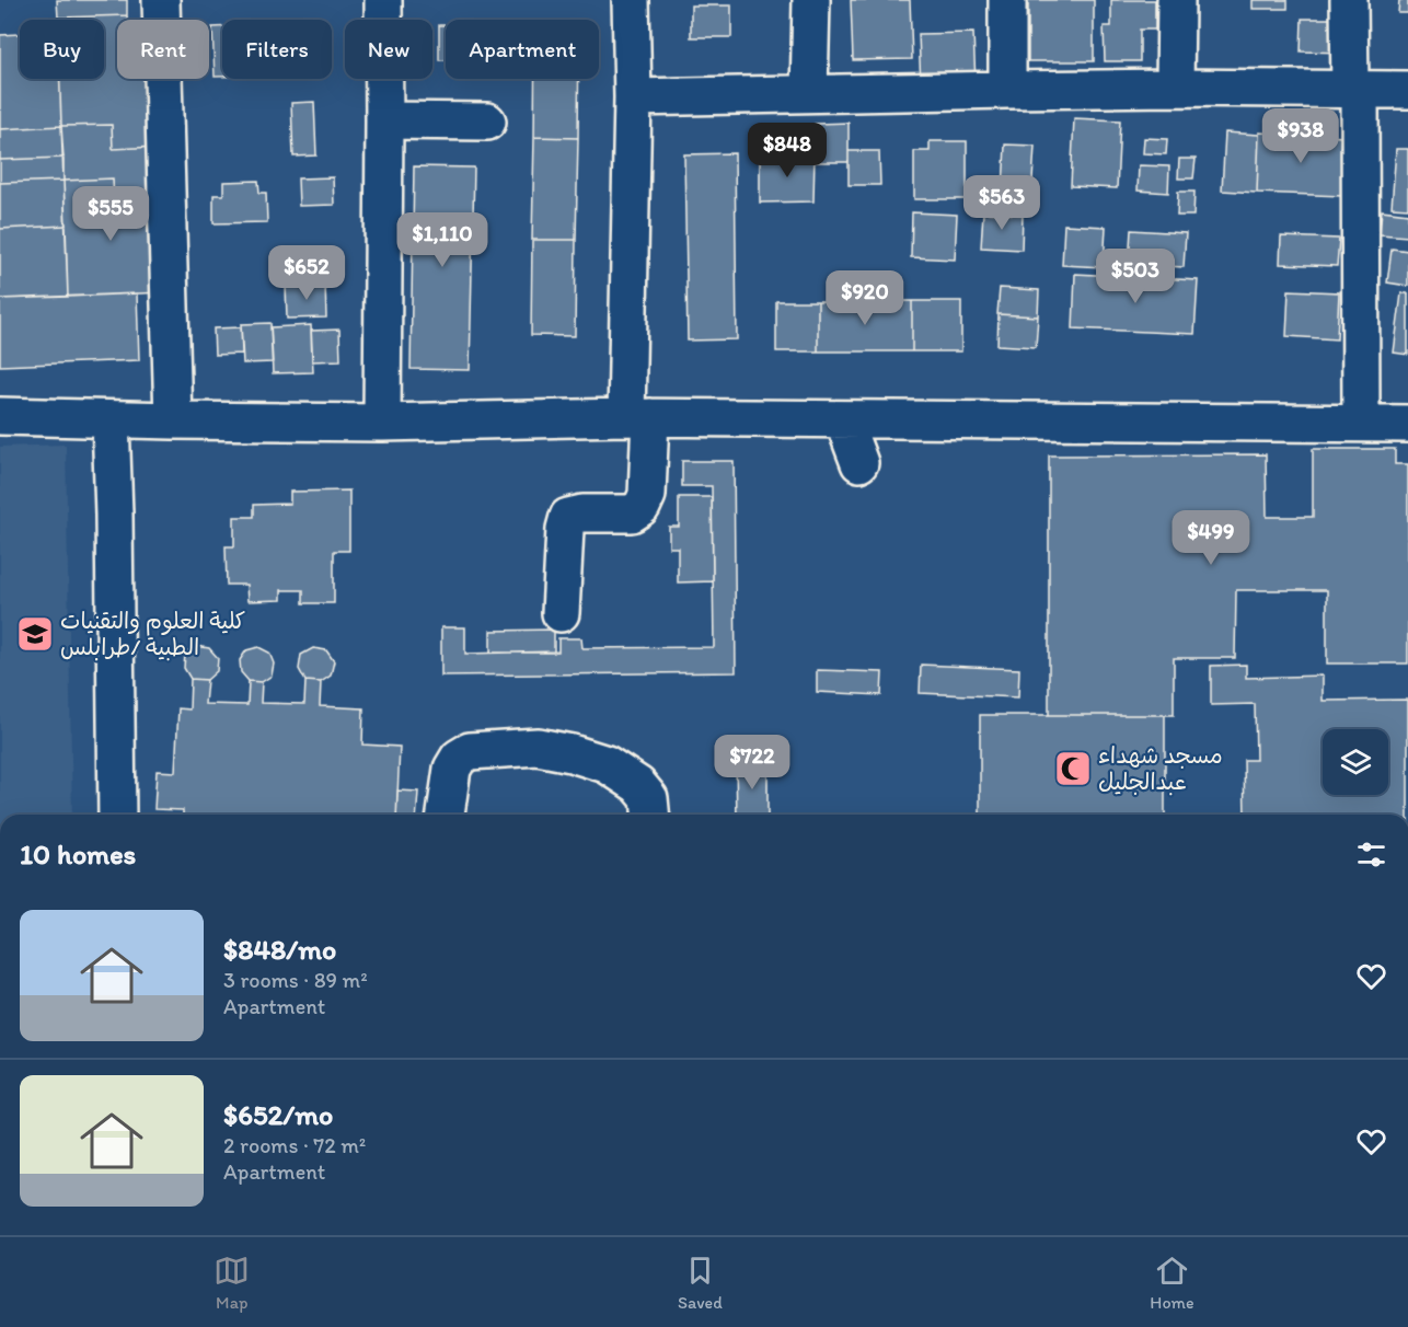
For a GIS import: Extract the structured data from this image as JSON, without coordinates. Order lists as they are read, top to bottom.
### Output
{
  "places": {
    "school or university": ["كلية العلوم والتقنيات الطبية /طرابلس"],
    "mosque": ["مسجد شهداء عبدالجليل"]
  },
  "page": {
    "chip": [
      "Buy",
      "Rent",
      "Filters",
      "New",
      "Apartment"
    ],
    "price": [
      "$938",
      "$848",
      "$563",
      "$555",
      "$1,110",
      "$652",
      "$503",
      "$920",
      "$499",
      "$722"
    ],
    "heading": "10 homes",
    "list": [
      {
        "name": "$848/mo",
        "note": "3 rooms · 89 m² · Apartment"
      },
      {
        "name": "$652/mo",
        "note": "2 rooms · 72 m² · Apartment"
      }
    ],
    "tabs": ["Map", "Saved", "Home"]
  }
}
